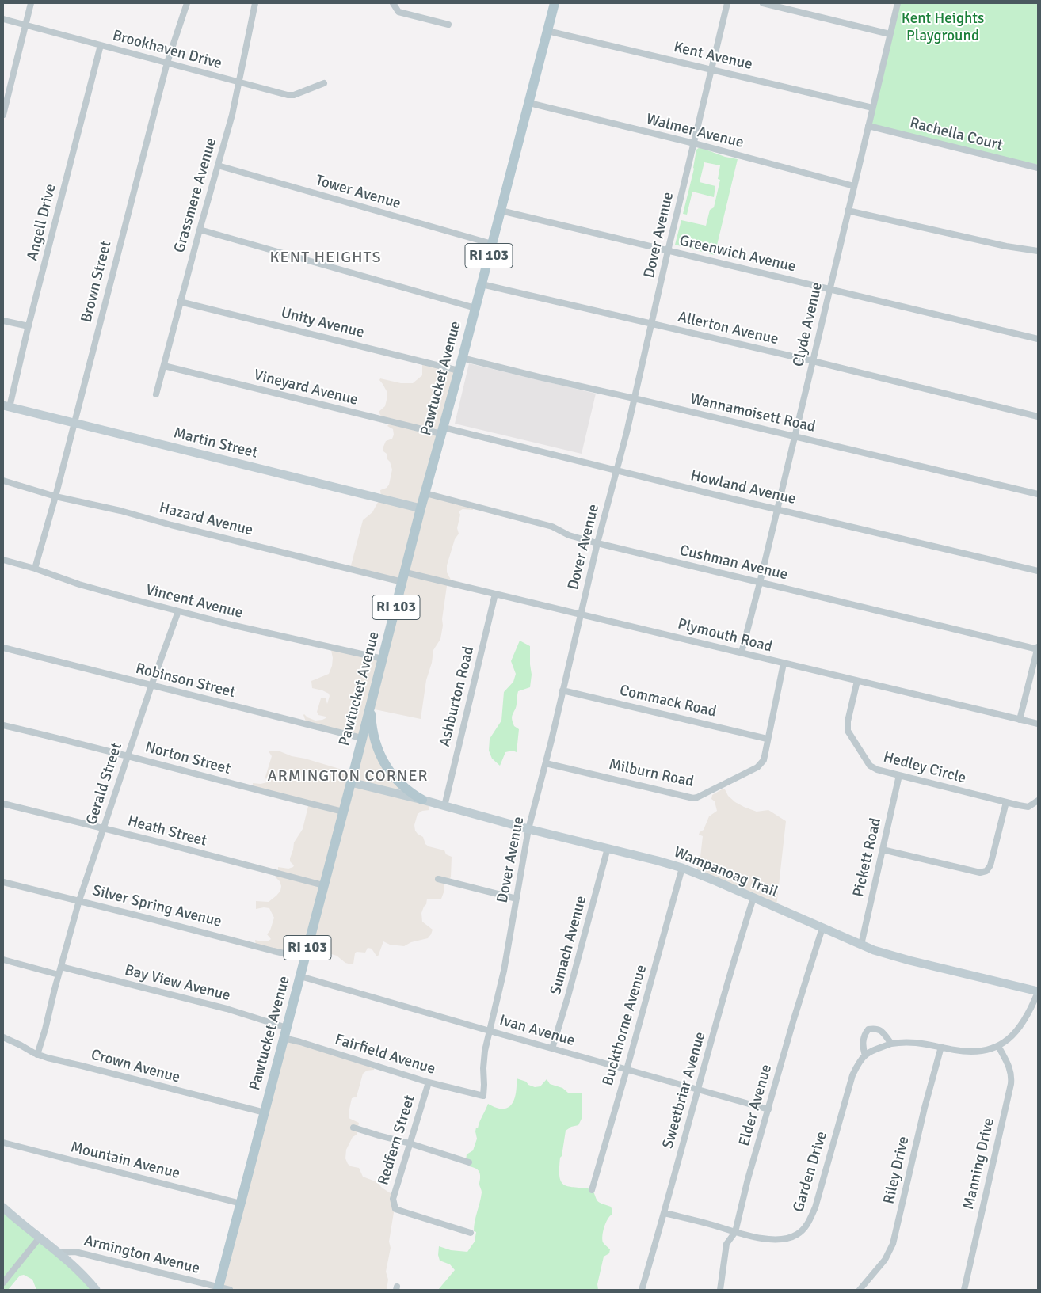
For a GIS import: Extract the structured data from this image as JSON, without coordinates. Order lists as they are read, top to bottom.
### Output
{
  "streets": {
    "main road": [
      "RI 103",
      "Pawtucket Avenue",
      "Martin Street",
      "Wampanoag Trail"
    ],
    "street": [
      "Brookhaven Drive",
      "Kent Avenue",
      "Walmer Avenue",
      "Rachella Court",
      "Tower Avenue",
      "Grassmere Avenue",
      "Angell Drive",
      "Dover Avenue",
      "Greenwich Avenue",
      "Brown Street",
      "Unity Avenue",
      "Clyde Avenue",
      "Allerton Avenue",
      "Vineyard Avenue",
      "Wannamoisett Road",
      "Howland Avenue",
      "Hazard Avenue",
      "Cushman Avenue",
      "Vincent Avenue",
      "Plymouth Road",
      "Robinson Street",
      "Ashburton Road",
      "Commack Road",
      "Norton Street",
      "Hedley Circle",
      "Milburn Road",
      "Gerald Street",
      "Heath Street",
      "Pickett Road",
      "Silver Spring Avenue",
      "Sumach Avenue",
      "Bay View Avenue",
      "Buckthorne Avenue",
      "Ivan Avenue",
      "Fairfield Avenue",
      "Crown Avenue",
      "Sweetbriar Avenue",
      "Elder Avenue",
      "Redfern Street",
      "Mountain Avenue",
      "Manning Drive",
      "Riley Drive",
      "Garden Drive",
      "Armington Avenue"
    ]
  },
  "crossings": [
    ["Brookhaven Drive", "Grassmere Avenue"],
    ["Brookhaven Drive", "Angell Drive"],
    ["Brookhaven Drive", "Brown Street"],
    ["Kent Avenue", "Dover Avenue"],
    ["Kent Avenue", "Clyde Avenue"],
    ["Kent Avenue", "Pawtucket Avenue"],
    ["Walmer Avenue", "Dover Avenue"],
    ["Walmer Avenue", "Clyde Avenue"],
    ["Walmer Avenue", "Pawtucket Avenue"],
    ["Rachella Court", "Clyde Avenue"],
    ["Tower Avenue", "Grassmere Avenue"],
    ["Tower Avenue", "Pawtucket Avenue"],
    ["Grassmere Avenue", "Unity Avenue"],
    ["Grassmere Avenue", "Vineyard Avenue"],
    ["Angell Drive", "Martin Street"],
    ["Dover Avenue", "Greenwich Avenue"],
    ["Dover Avenue", "Allerton Avenue"],
    ["Dover Avenue", "Wannamoisett Road"],
    ["Dover Avenue", "Howland Avenue"],
    ["Dover Avenue", "Cushman Avenue"],
    ["Dover Avenue", "Plymouth Road"],
    ["Dover Avenue", "Commack Road"],
    ["Dover Avenue", "Milburn Road"],
    ["Dover Avenue", "Wampanoag Trail"],
    ["Dover Avenue", "Ivan Avenue"],
    ["Dover Avenue", "Fairfield Avenue"],
    ["Greenwich Avenue", "Clyde Avenue"],
    ["Greenwich Avenue", "Pawtucket Avenue"],
    ["Brown Street", "Martin Street"],
    ["Brown Street", "Hazard Avenue"],
    ["Brown Street", "Vincent Avenue"],
    ["Unity Avenue", "Pawtucket Avenue"],
    ["Clyde Avenue", "Allerton Avenue"],
    ["Clyde Avenue", "Wannamoisett Road"],
    ["Clyde Avenue", "Howland Avenue"],
    ["Clyde Avenue", "Cushman Avenue"],
    ["Clyde Avenue", "Plymouth Road"],
    ["Allerton Avenue", "Pawtucket Avenue"],
    ["Pawtucket Avenue", "Vineyard Avenue"],
    ["Pawtucket Avenue", "Wannamoisett Road"],
    ["Pawtucket Avenue", "Martin Street"],
    ["Pawtucket Avenue", "Howland Avenue"],
    ["Pawtucket Avenue", "Hazard Avenue"],
    ["Pawtucket Avenue", "Cushman Avenue"],
    ["Pawtucket Avenue", "Vincent Avenue"],
    ["Pawtucket Avenue", "Plymouth Road"],
    ["Pawtucket Avenue", "Robinson Street"],
    ["Pawtucket Avenue", "Norton Street"],
    ["Pawtucket Avenue", "Heath Street"],
    ["Pawtucket Avenue", "Wampanoag Trail"],
    ["Pawtucket Avenue", "Silver Spring Avenue"],
    ["Pawtucket Avenue", "Bay View Avenue"],
    ["Pawtucket Avenue", "Ivan Avenue"],
    ["Pawtucket Avenue", "Fairfield Avenue"],
    ["Pawtucket Avenue", "Crown Avenue"],
    ["Pawtucket Avenue", "Mountain Avenue"],
    ["Pawtucket Avenue", "Armington Avenue"],
    ["Vineyard Avenue", "Howland Avenue"],
    ["Hazard Avenue", "Plymouth Road"],
    ["Vincent Avenue", "Gerald Street"],
    ["Plymouth Road", "Ashburton Road"],
    ["Plymouth Road", "Hedley Circle"],
    ["Plymouth Road", "Milburn Road"],
    ["Robinson Street", "Gerald Street"],
    ["Ashburton Road", "Wampanoag Trail"],
    ["Commack Road", "Milburn Road"],
    ["Norton Street", "Gerald Street"],
    ["Hedley Circle", "Pickett Road"],
    ["Gerald Street", "Heath Street"],
    ["Gerald Street", "Silver Spring Avenue"],
    ["Gerald Street", "Bay View Avenue"],
    ["Pickett Road", "Wampanoag Trail"],
    ["Wampanoag Trail", "Sumach Avenue"],
    ["Wampanoag Trail", "Buckthorne Avenue"],
    ["Wampanoag Trail", "Sweetbriar Avenue"],
    ["Wampanoag Trail", "Elder Avenue"],
    ["Sumach Avenue", "Ivan Avenue"],
    ["Buckthorne Avenue", "Ivan Avenue"],
    ["Ivan Avenue", "Sweetbriar Avenue"],
    ["Ivan Avenue", "Elder Avenue"],
    ["Fairfield Avenue", "Redfern Street"],
    ["Sweetbriar Avenue", "Garden Drive"],
    ["Elder Avenue", "Garden Drive"]
  ],
  "districts": ["KENT HEIGHTS", "ARMINGTON CORNER"],
  "parks": ["Kent Heights Playground"]
}
